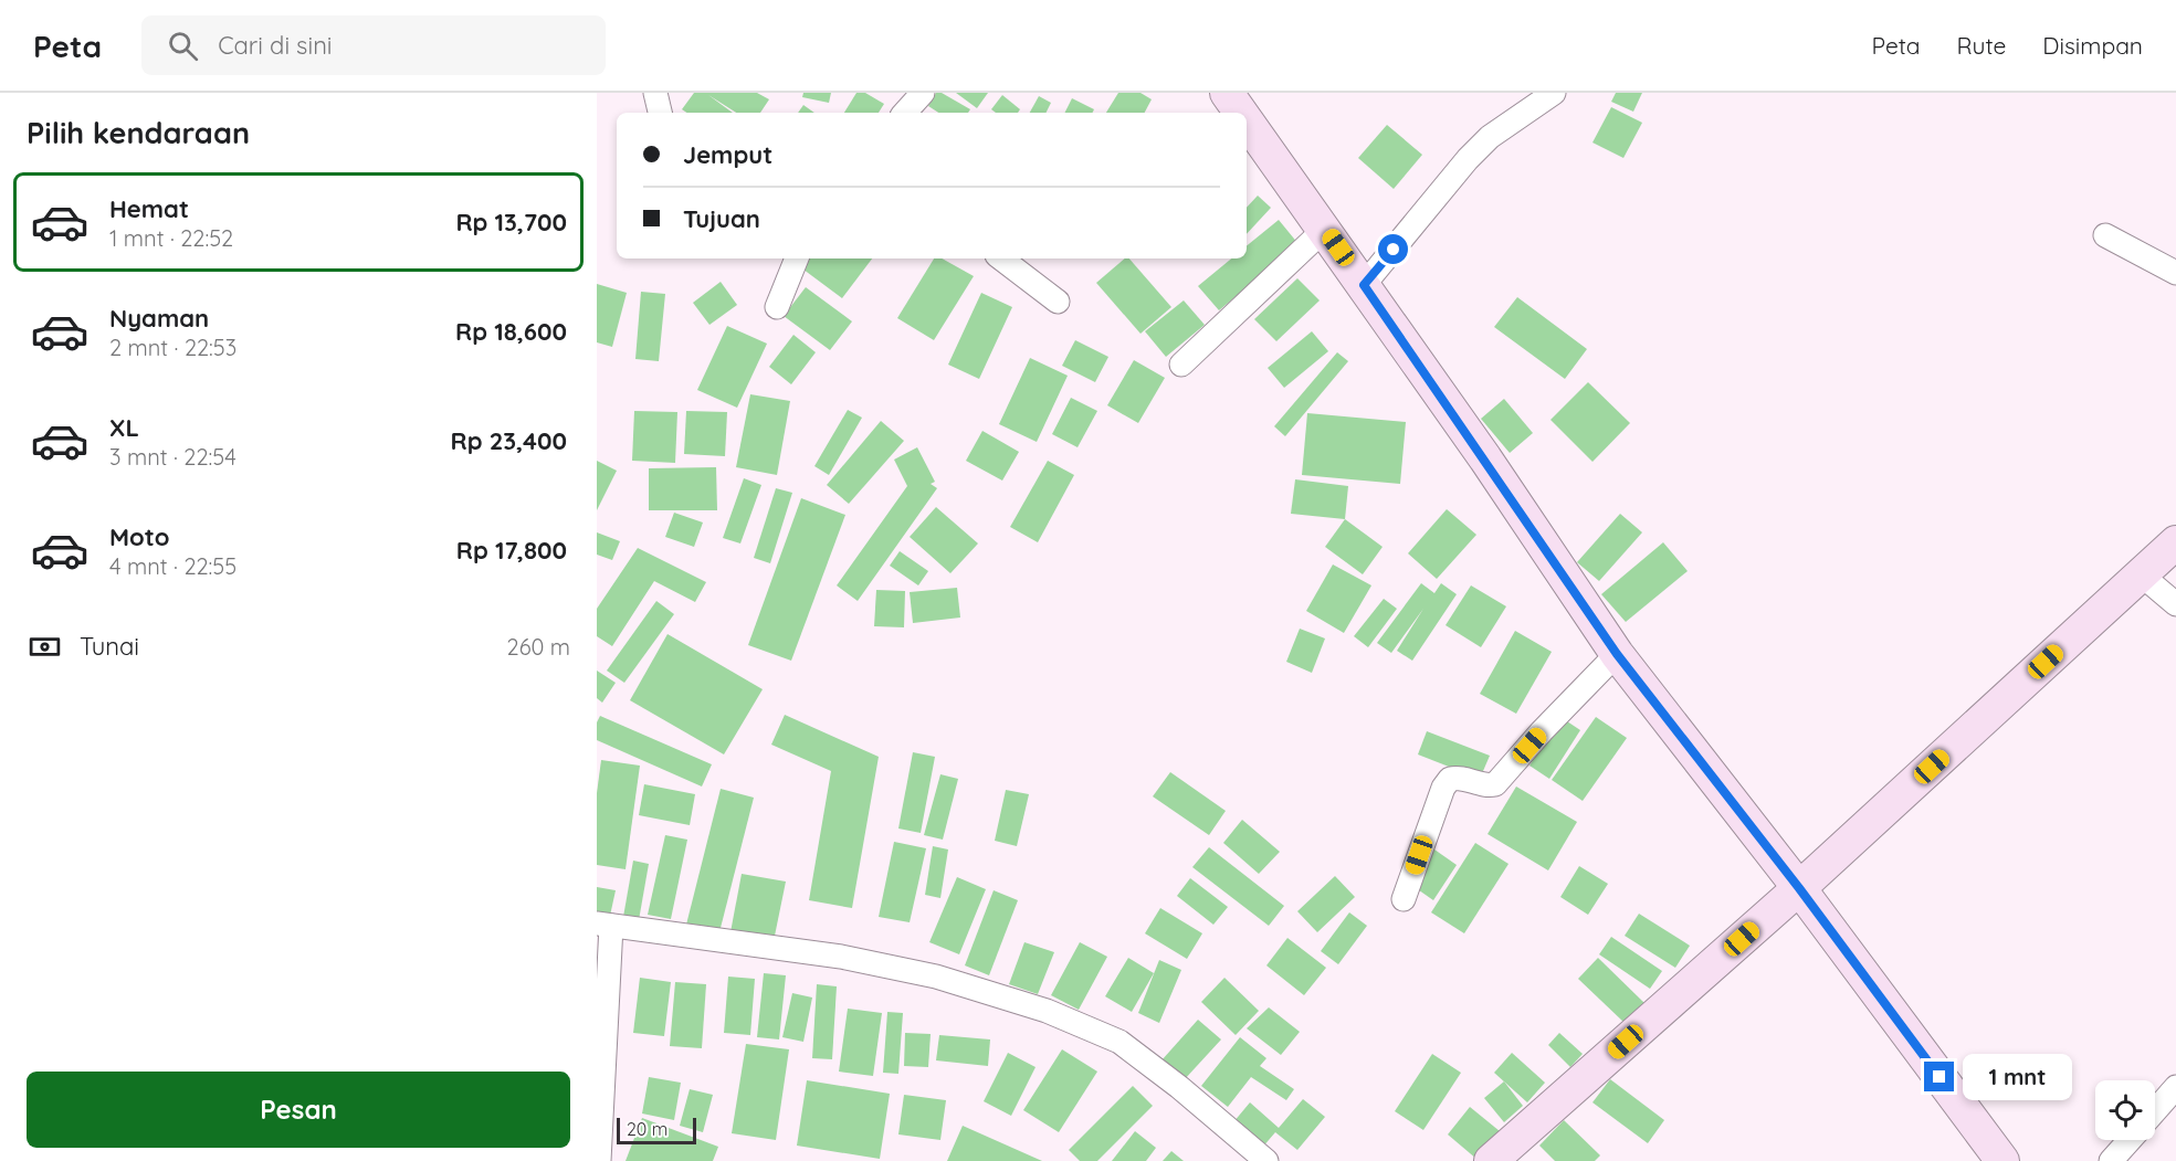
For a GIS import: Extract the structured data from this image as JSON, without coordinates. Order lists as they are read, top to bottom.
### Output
{
  "scale_bar": "20 m",
  "page": {
    "header": "Peta",
    "search": "Cari di sini",
    "nav": ["Peta", "Rute", "Disimpan"],
    "heading": "Pilih kendaraan",
    "banner": ["Jemput", "Tujuan"],
    "list": [
      {
        "name": "Hemat",
        "note": "1 mnt · 22:52",
        "value": "Rp 13,700"
      },
      {
        "name": "Nyaman",
        "note": "2 mnt · 22:53",
        "value": "Rp 18,600"
      },
      {
        "name": "XL",
        "note": "3 mnt · 22:54",
        "value": "Rp 23,400"
      },
      {
        "name": "Moto",
        "note": "4 mnt · 22:55",
        "value": "Rp 17,800"
      }
    ],
    "pay": ["Tunai", "260 m"],
    "bubble": "1 mnt",
    "buttons": "Pesan",
    "scale": "20 m"
  }
}
